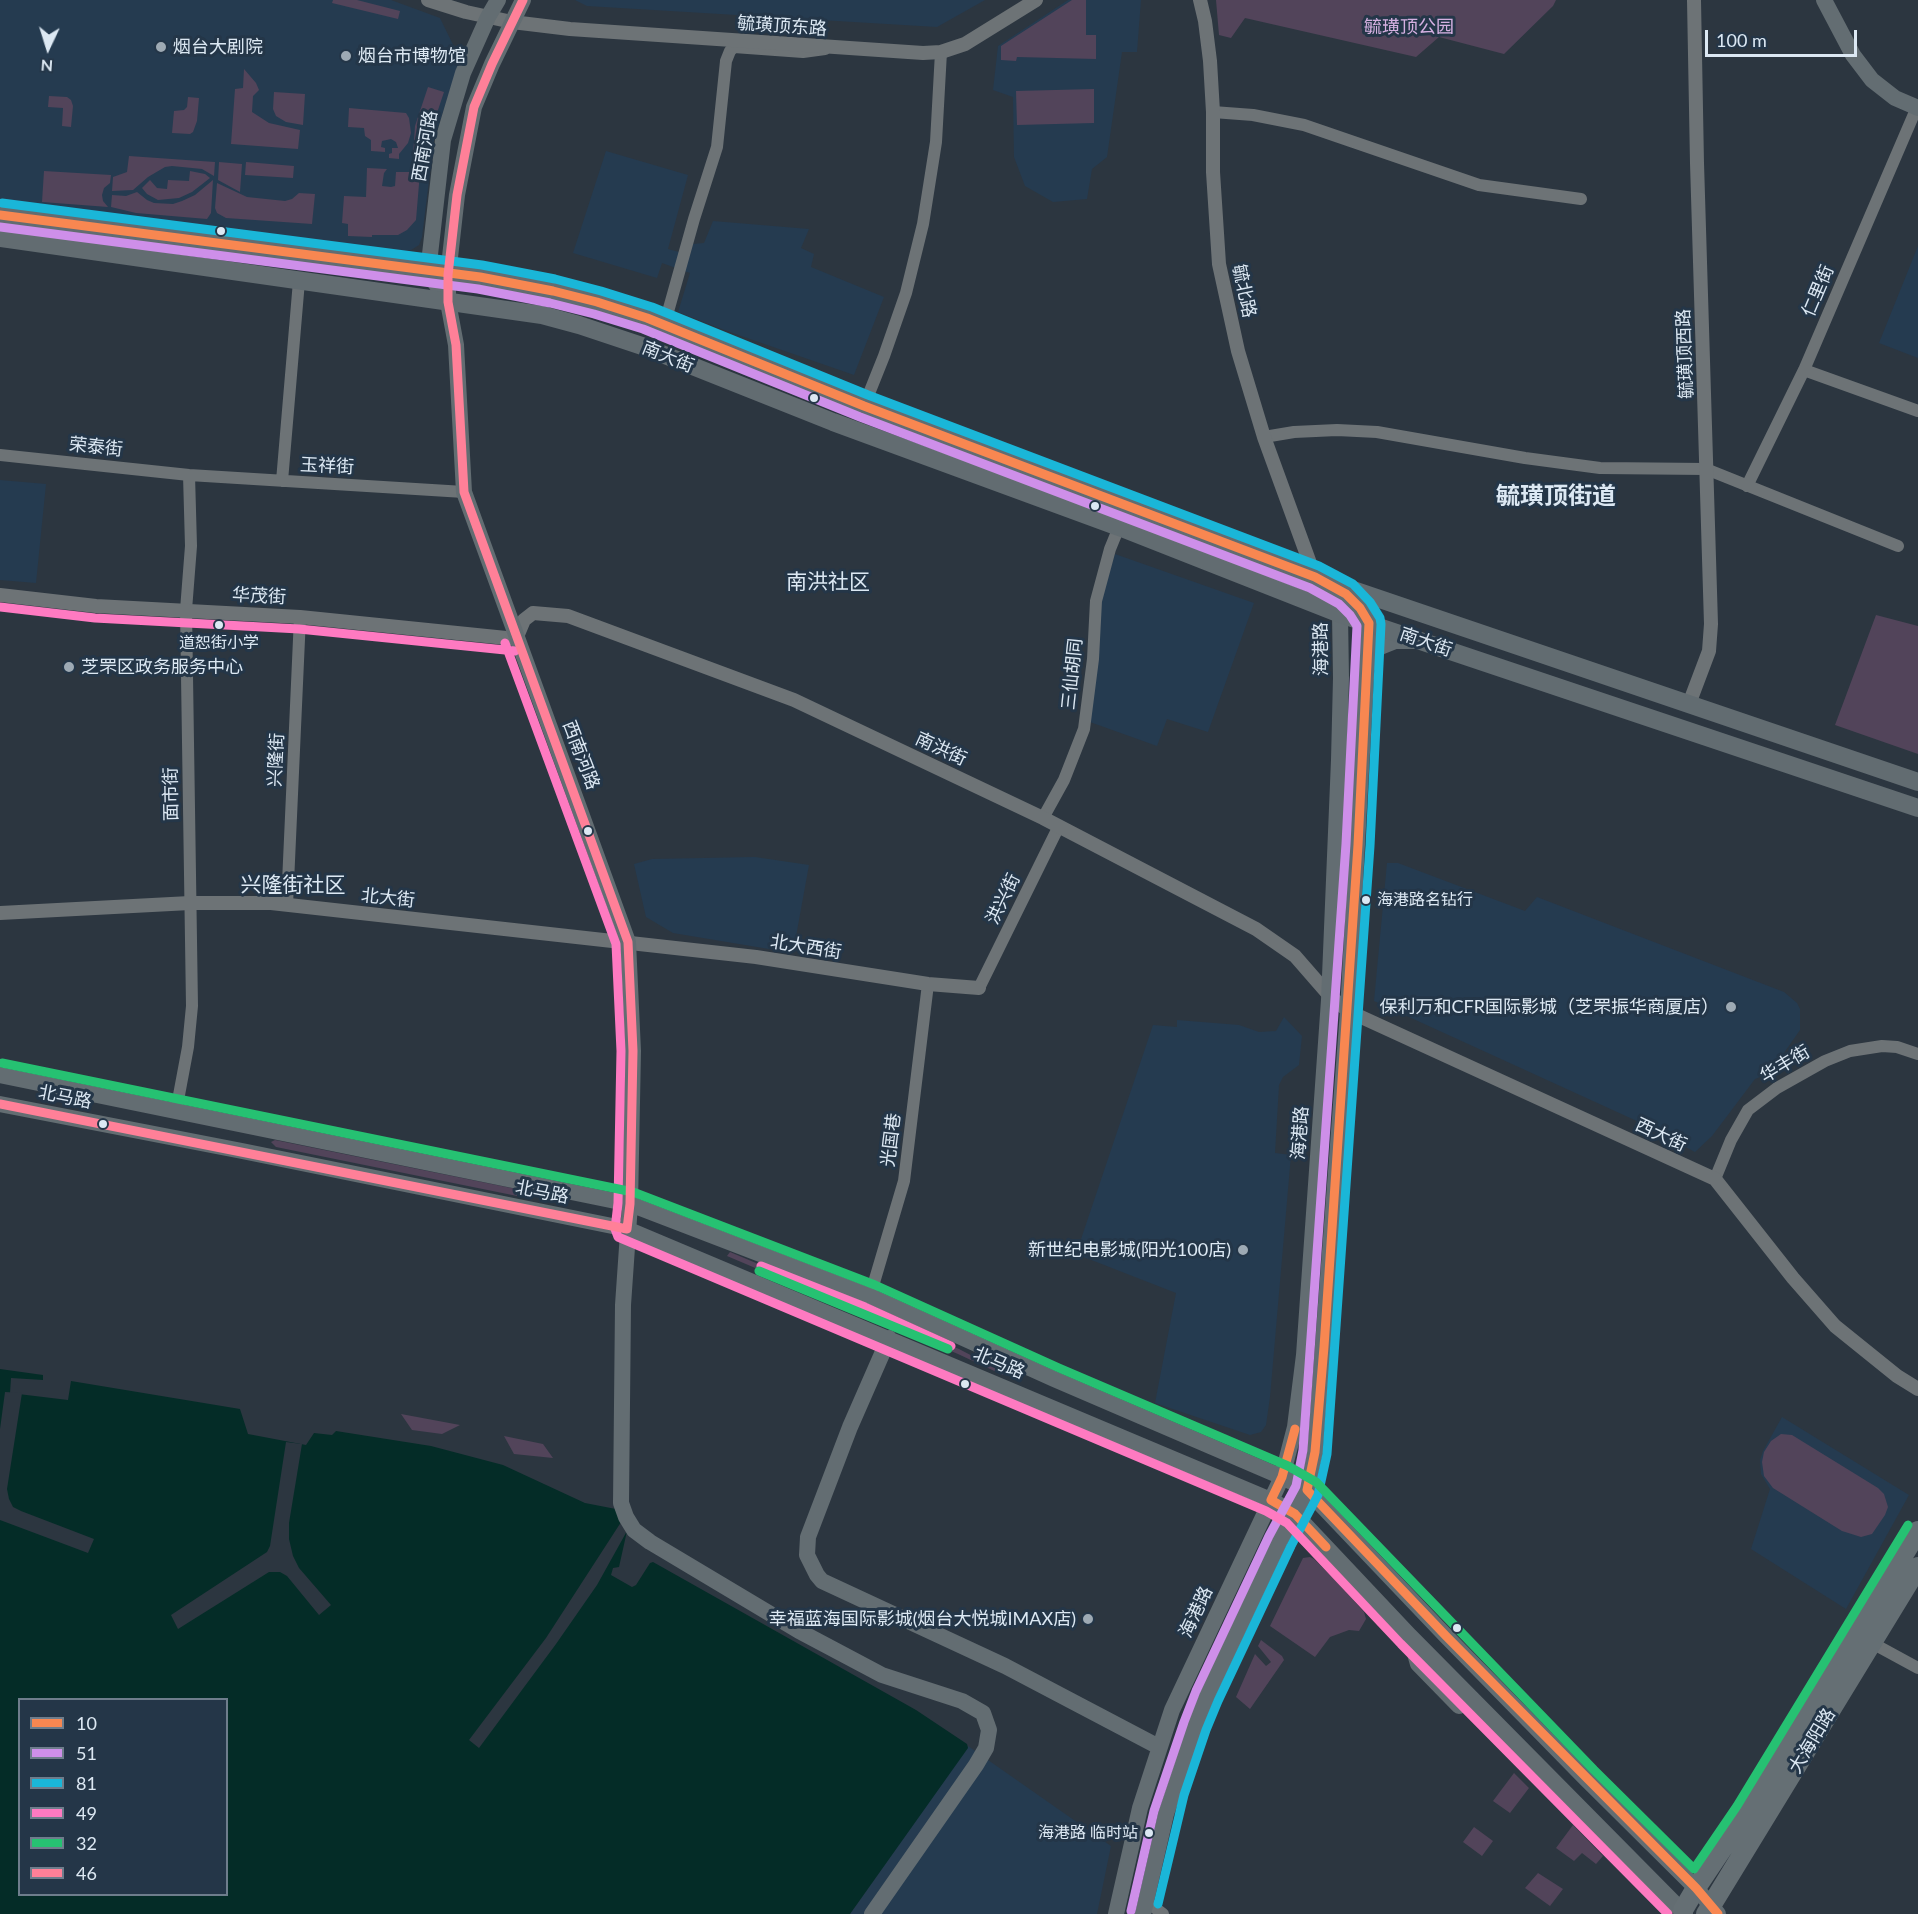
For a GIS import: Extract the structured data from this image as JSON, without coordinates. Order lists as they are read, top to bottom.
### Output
{
  "streets": {
    "highway": ["大海阳路"],
    "main road": [
      "西南河路",
      "南大街",
      "海港路",
      "北马路"
    ],
    "street": [
      "毓璜顶东路",
      "毓北路",
      "仁里街",
      "毓璜顶西路",
      "荣泰街",
      "玉祥街",
      "华茂街",
      "三仙胡同",
      "南洪街",
      "兴隆街",
      "面市街",
      "北大街",
      "洪兴街",
      "北大西街",
      "华丰街",
      "西大街",
      "光国巷"
    ]
  },
  "crossings": [
    ["毓璜顶东路", "西南河路"],
    ["西南河路", "南大街"],
    ["西南河路", "玉祥街"],
    ["西南河路", "华茂街"],
    ["西南河路", "南洪街"],
    ["西南河路", "北大街"],
    ["西南河路", "北大西街"],
    ["西南河路", "北马路"],
    ["毓北路", "南大街"],
    ["毓北路", "海港路"],
    ["毓璜顶西路", "南大街"],
    ["南大街", "海港路"],
    ["南大街", "三仙胡同"],
    ["荣泰街", "玉祥街"],
    ["荣泰街", "面市街"],
    ["玉祥街", "面市街"],
    ["华茂街", "南洪街"],
    ["华茂街", "兴隆街"],
    ["华茂街", "面市街"],
    ["海港路", "南洪街"],
    ["海港路", "北马路"],
    ["海港路", "西大街"],
    ["三仙胡同", "南洪街"],
    ["南洪街", "洪兴街"],
    ["南洪街", "西大街"],
    ["兴隆街", "北大街"],
    ["面市街", "北大街"],
    ["面市街", "北马路"],
    ["北大街", "北大西街"],
    ["洪兴街", "北大西街"],
    ["北大西街", "光国巷"],
    ["华丰街", "西大街"],
    ["北马路", "光国巷"],
    ["北马路", "大海阳路"]
  ],
  "districts": ["毓璜顶街道", "南洪社区", "兴隆街社区"],
  "parks": ["毓璜顶公园"],
  "places": [
    "烟台大剧院",
    "烟台市博物馆",
    "道恕街小学",
    "芝罘区政务服务中心",
    "海港路名钻行",
    "保利万和CFR国际影城（芝罘振华商厦店）",
    "新世纪电影城(阳光100店)",
    "幸福蓝海国际影城(烟台大悦城IMAX店)",
    "海港路 临时站"
  ],
  "lines": [
    "transit line 46",
    "transit line 81",
    "transit line 10",
    "transit line 51",
    "transit line 49",
    "transit line 32"
  ],
  "legend": [
    "10",
    "51",
    "81",
    "49",
    "32",
    "46"
  ],
  "scale_bar": "100 m",
  "north": "bottom"
}
